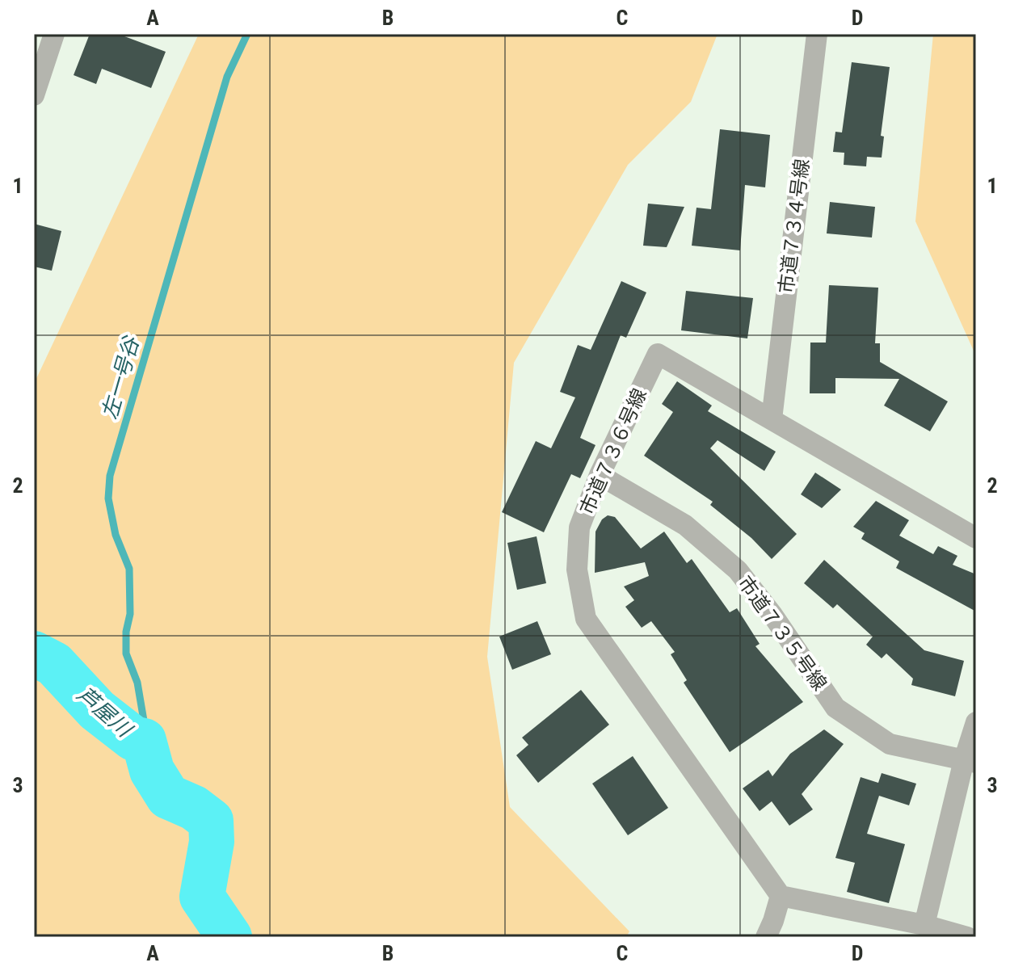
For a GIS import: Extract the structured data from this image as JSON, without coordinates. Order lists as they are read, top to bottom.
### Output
{
  "streets": {
    "street": ["市道７３４号線", "市道７３６号線", "市道７３５号線"]
  },
  "crossings": [
    ["市道７３４号線", "市道７３６号線"],
    ["市道７３６号線", "市道７３５号線"]
  ],
  "water": ["左一号谷", "芦屋川"],
  "grid": {
    "columns": [
      "A",
      "B",
      "C",
      "D"
    ],
    "rows": ["1", "2", "3"]
  }
}
